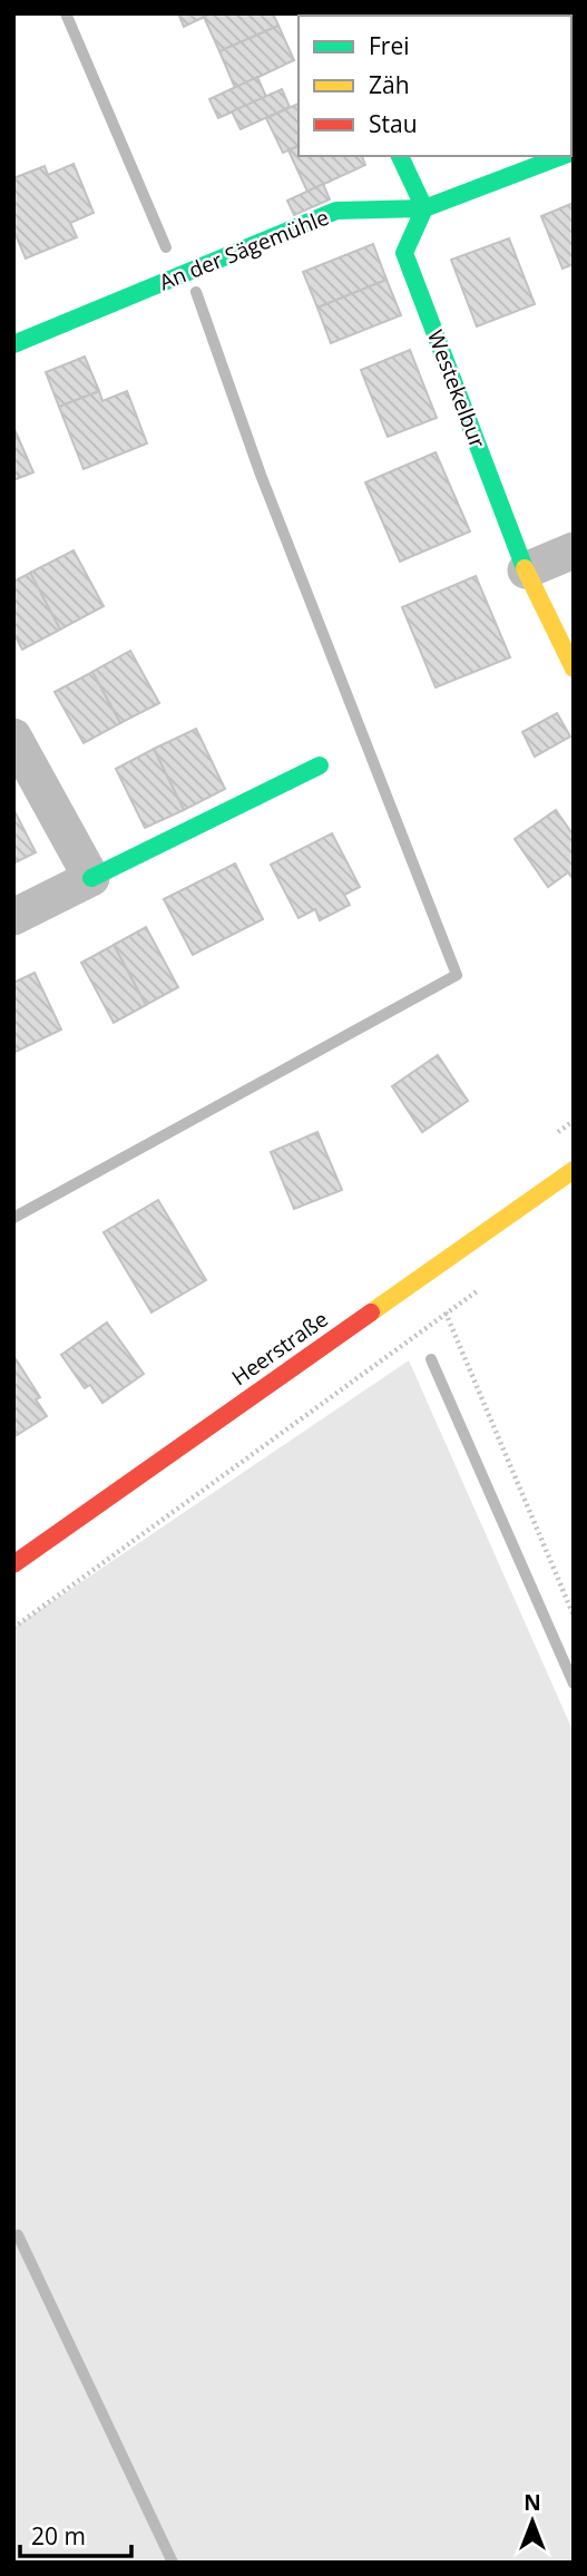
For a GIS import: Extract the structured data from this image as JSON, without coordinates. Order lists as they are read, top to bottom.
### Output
{
  "streets": {
    "street": ["An der Sägemühle", "Westekelbur", "Heerstraße"]
  },
  "crossings": [
    ["An der Sägemühle", "Westekelbur"]
  ],
  "legend": ["Frei", "Zäh", "Stau"],
  "scale_bar": "20 m",
  "north": "top"
}
